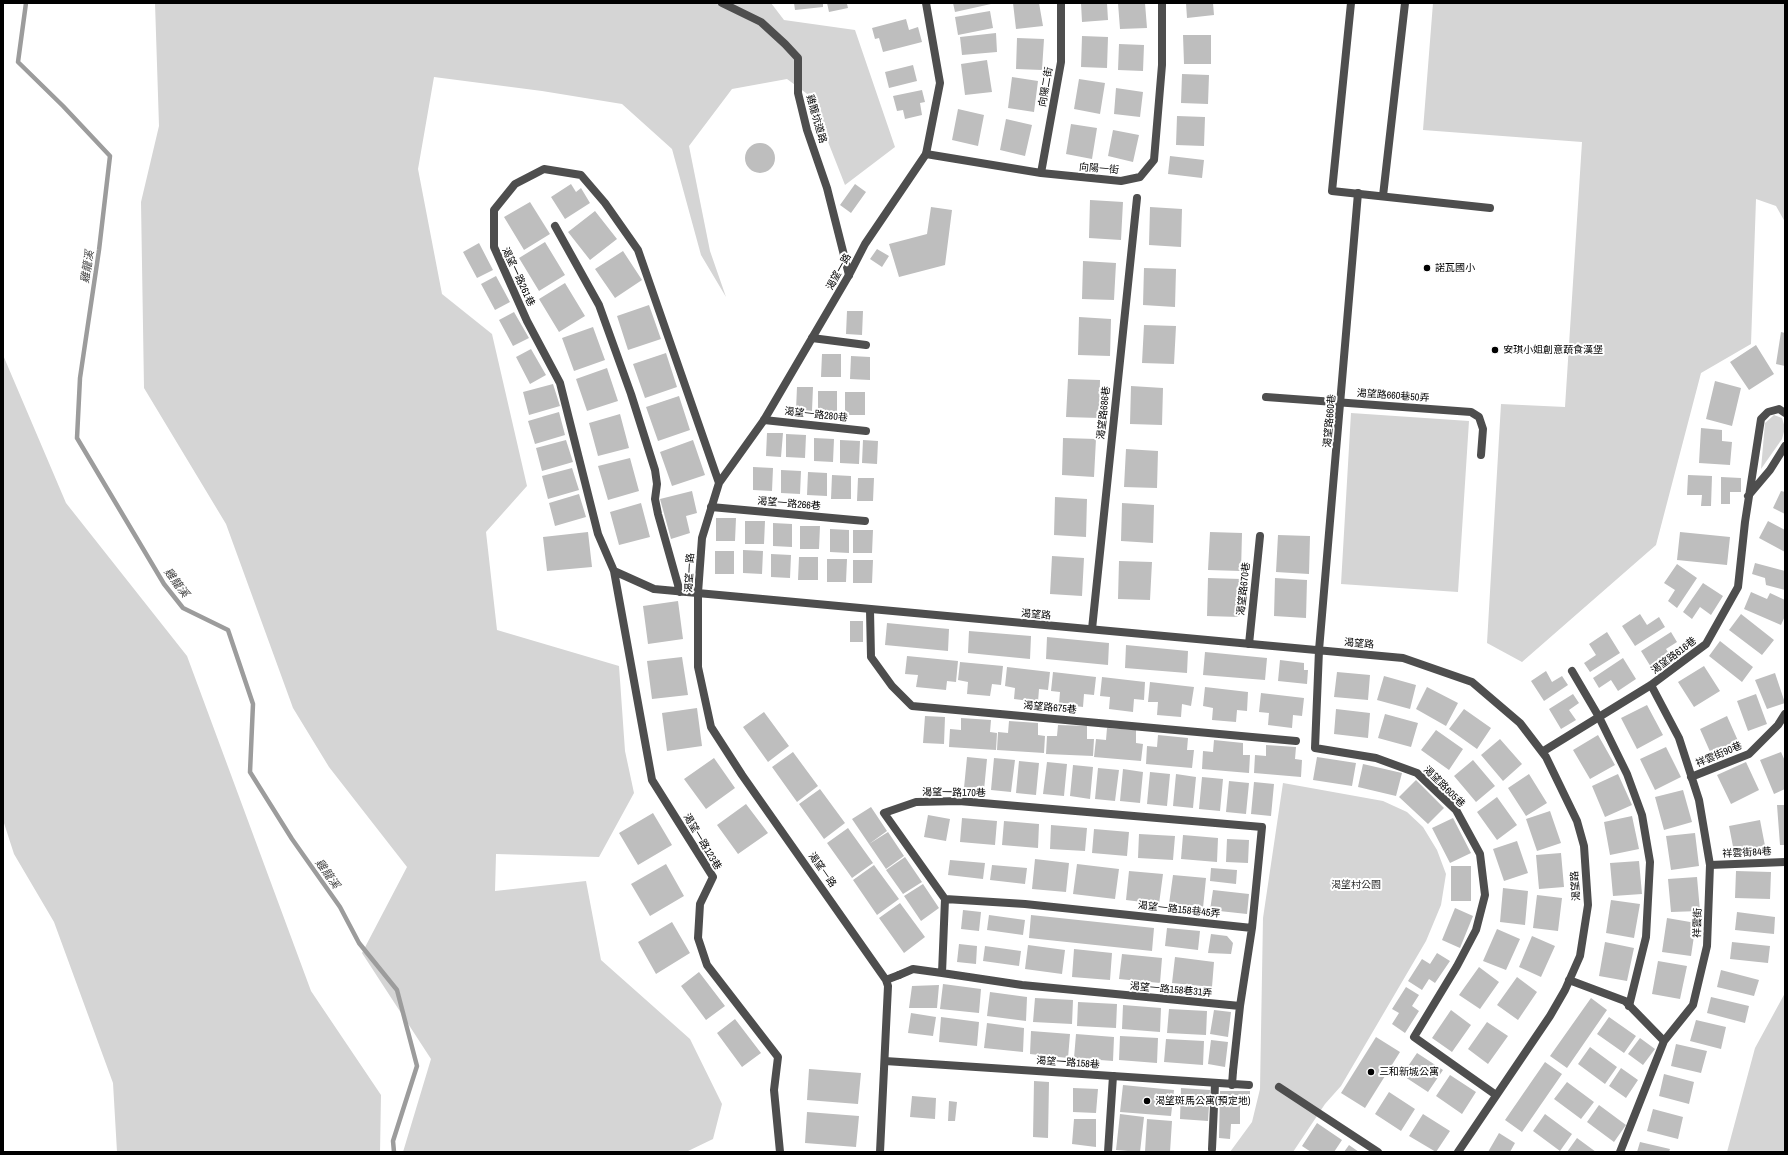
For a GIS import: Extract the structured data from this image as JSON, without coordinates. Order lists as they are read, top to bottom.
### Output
{
  "streets": {
    "street": [
      "向陽二街",
      "雞籠坑道路",
      "向陽一街",
      "渴望一路",
      "渴望一路261巷",
      "渴望路660巷50弄",
      "渴望路686巷",
      "渴望一路280巷",
      "渴望路660巷",
      "渴望一路266巷",
      "渴望路670巷",
      "渴望路",
      "渴望路616巷",
      "渴望路675巷",
      "祥雲街90巷",
      "渴望路605巷",
      "渴望一路170巷",
      "渴望一路123巷",
      "祥雲街84巷",
      "渴望一路158巷45弄",
      "祥雲街",
      "渴望一路158巷31弄",
      "渴望一路158巷"
    ]
  },
  "crossings": [
    ["向陽二街", "向陽一街"],
    ["雞籠坑道路", "渴望一路"],
    ["向陽一街", "渴望一路"],
    ["渴望一路", "渴望一路261巷"],
    ["渴望一路", "渴望一路280巷"],
    ["渴望一路", "渴望一路266巷"],
    ["渴望一路", "渴望路"],
    ["渴望一路261巷", "渴望一路123巷"],
    ["渴望路660巷50弄", "渴望路660巷"],
    ["渴望路686巷", "渴望路"],
    ["渴望路660巷", "渴望路"],
    ["渴望路660巷", "渴望路605巷"],
    ["渴望路670巷", "渴望路"],
    ["渴望路", "渴望路616巷"],
    ["渴望路", "渴望路675巷"],
    ["渴望路", "渴望路605巷"],
    ["渴望路616巷", "祥雲街"],
    ["祥雲街90巷", "祥雲街"],
    ["渴望一路170巷", "渴望一路158巷45弄"],
    ["祥雲街84巷", "祥雲街"]
  ],
  "water": ["雞籠溪"],
  "parks": ["渴望村公園"],
  "places": [
    "諾瓦國小",
    "安琪小姐創意蔬食漢堡",
    "三和新城公寓",
    "渴望斑馬公寓(預定地)"
  ]
}
